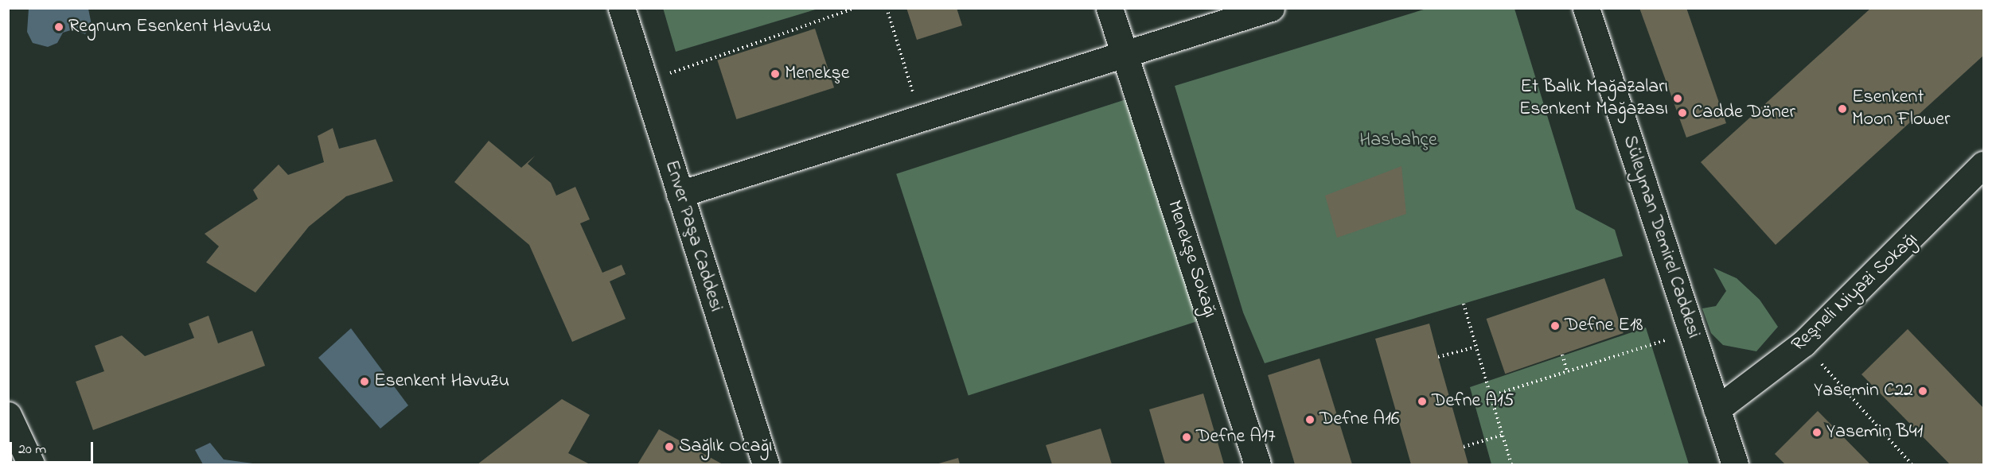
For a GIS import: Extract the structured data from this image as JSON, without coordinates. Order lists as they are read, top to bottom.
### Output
{
  "streets": {
    "street": [
      "Enver Paşa Caddesi",
      "Süleyman Demirel Caddesi",
      "Menekşe Sokağı",
      "Reşneli Niyazi Sokağı"
    ]
  },
  "crossings": [
    ["Süleyman Demirel Caddesi", "Reşneli Niyazi Sokağı"]
  ],
  "parks": ["Hasbahçe"],
  "places": [
    "Regnum Esenkent Havuzu",
    "Menekşe",
    "Et Balık Mağazaları Esenkent Mağazası",
    "Esenkent Moon Flower",
    "Cadde Döner",
    "Defne E18",
    "Esenkent Havuzu",
    "Yasemin C22",
    "Defne A15",
    "Defne A16",
    "Yasemin B41",
    "Defne A17",
    "Sağlık Ocağı"
  ],
  "scale_bar": "20 m"
}
